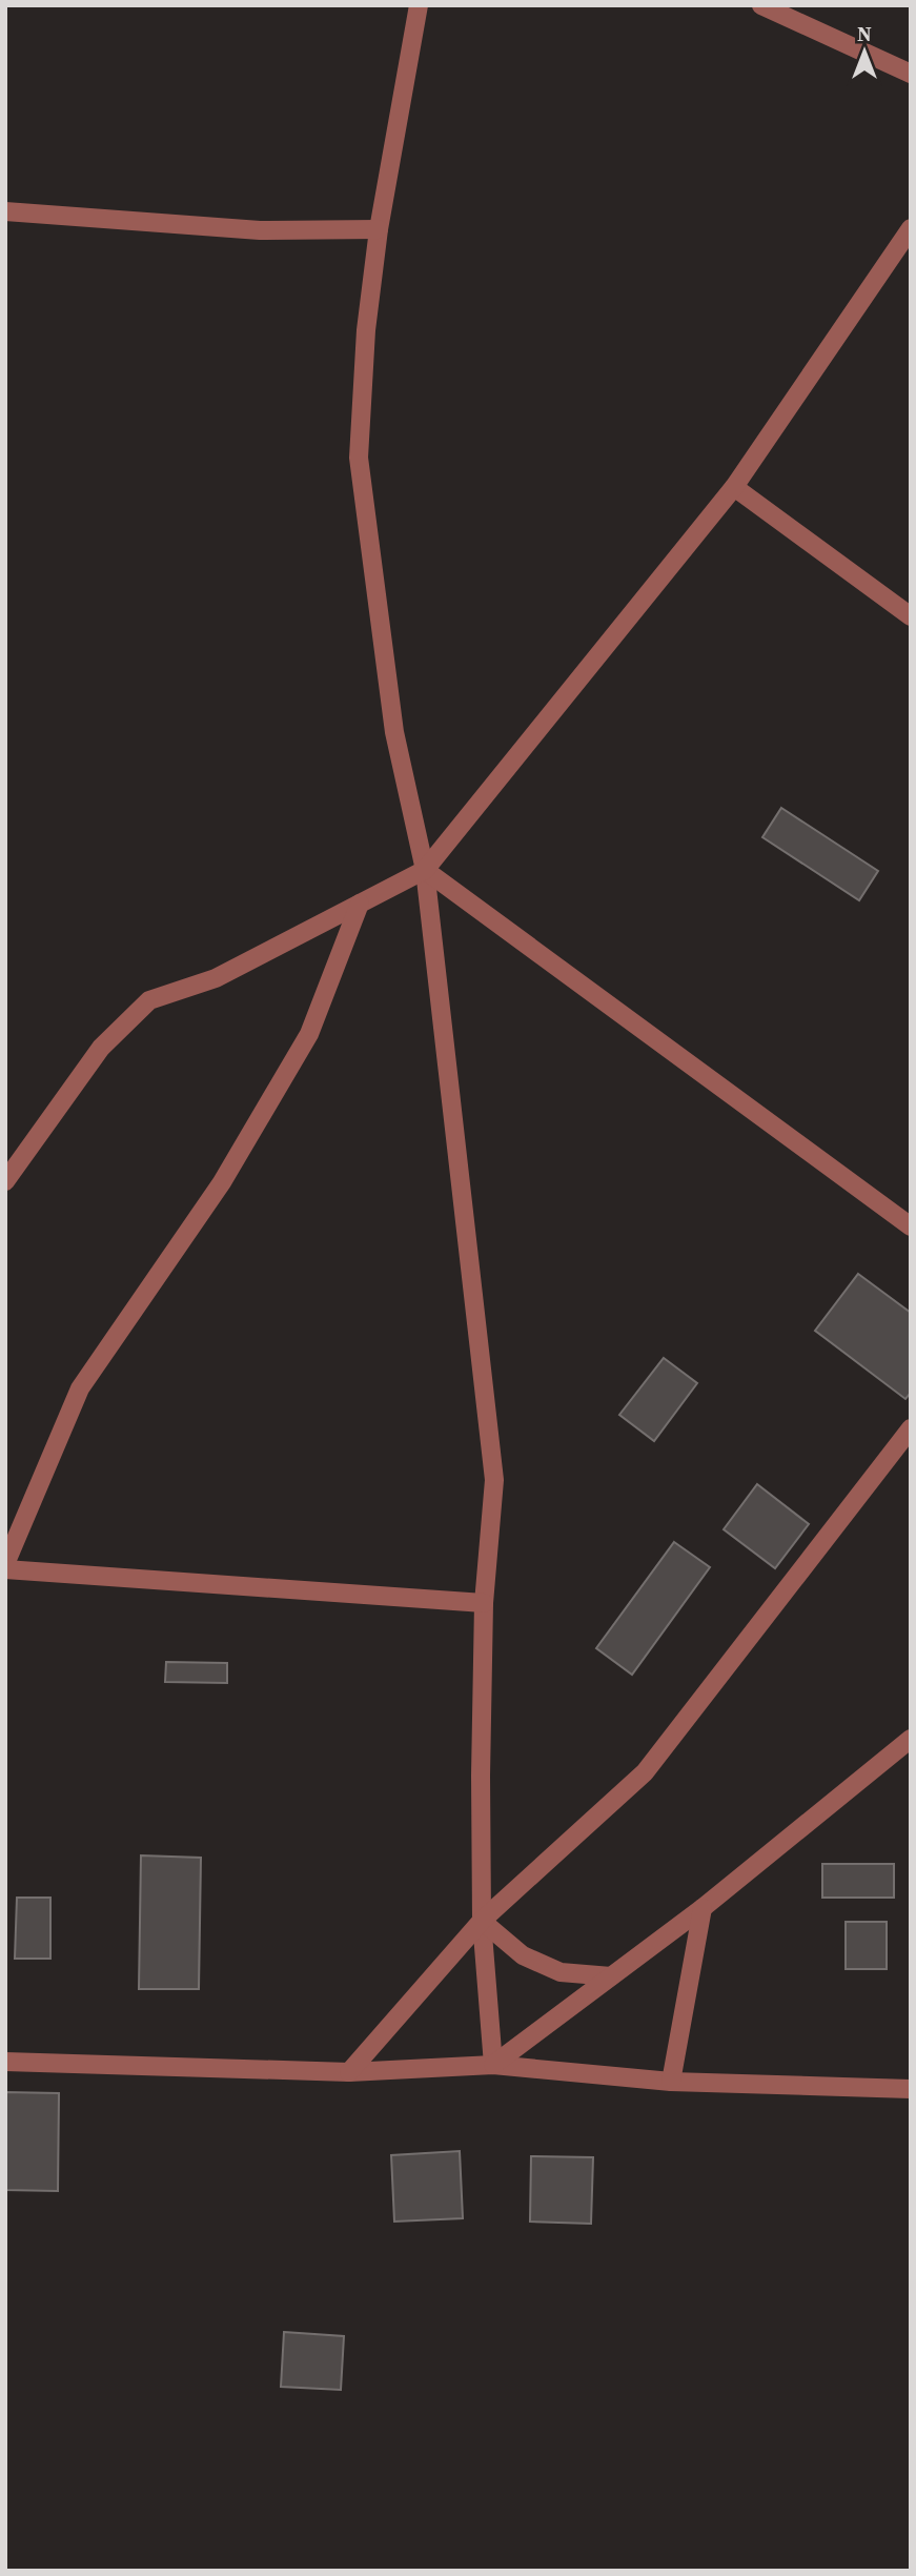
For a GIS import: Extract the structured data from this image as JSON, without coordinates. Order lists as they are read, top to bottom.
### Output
{
  "north": "top"
}
